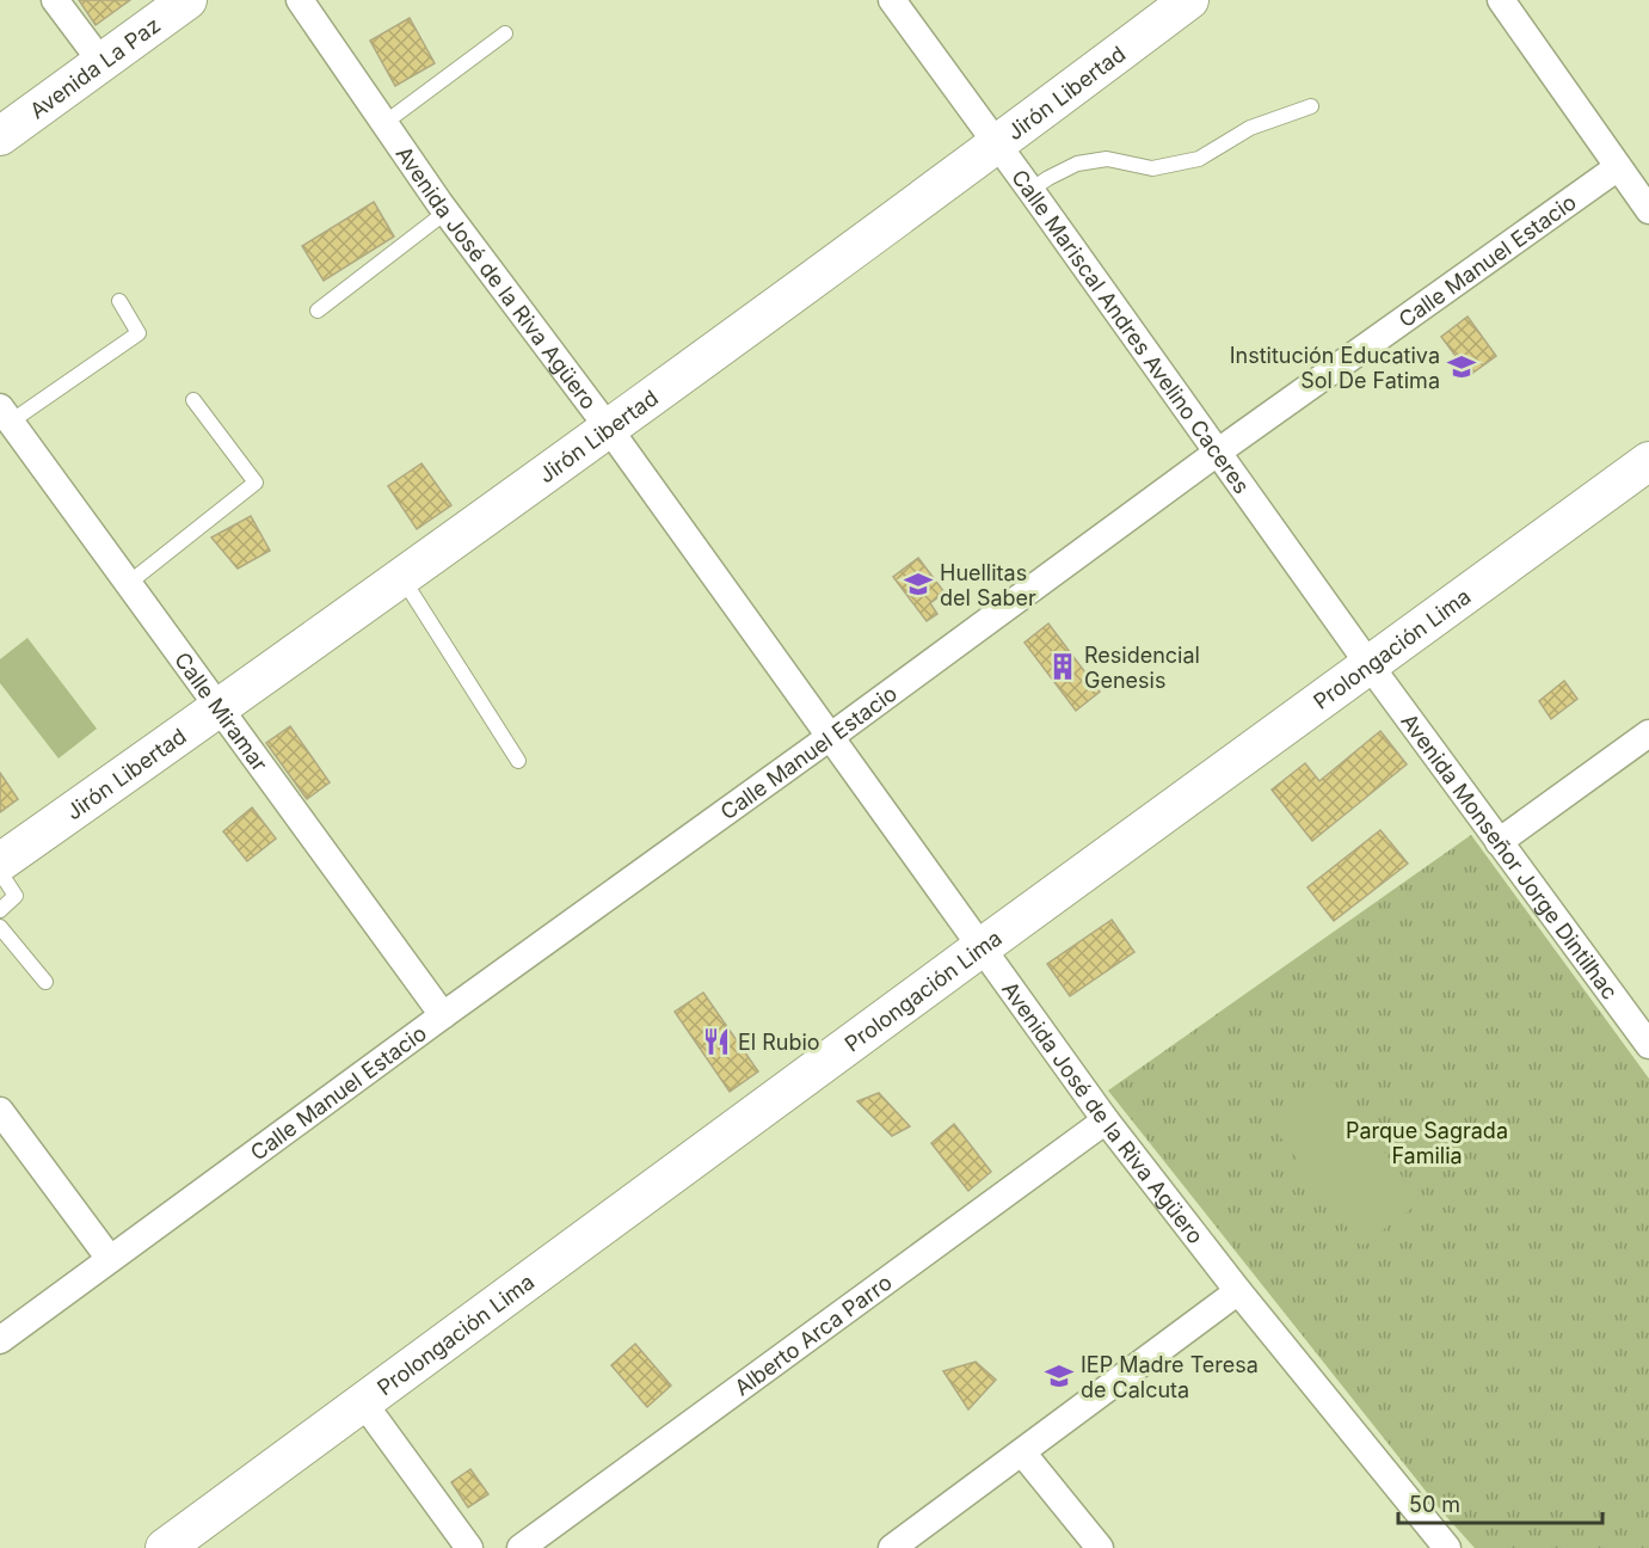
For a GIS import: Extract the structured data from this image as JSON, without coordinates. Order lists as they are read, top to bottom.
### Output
{
  "streets": {
    "street": [
      "Avenida La Paz",
      "Jirón Libertad",
      "Calle Manuel Estacio",
      "Avenida José de la Riva Agüero",
      "Calle Mariscal Andres Avelino Caceres",
      "Prolongación Lima",
      "Calle Miramar",
      "Avenida Monseñor Jorge Dintilhac",
      "Alberto Arca Parro"
    ]
  },
  "crossings": [
    ["Jirón Libertad", "Avenida José de la Riva Agüero"],
    ["Jirón Libertad", "Calle Mariscal Andres Avelino Caceres"],
    ["Jirón Libertad", "Calle Miramar"],
    ["Calle Manuel Estacio", "Avenida José de la Riva Agüero"],
    ["Calle Manuel Estacio", "Calle Mariscal Andres Avelino Caceres"],
    ["Calle Manuel Estacio", "Calle Miramar"],
    ["Avenida José de la Riva Agüero", "Prolongación Lima"],
    ["Avenida José de la Riva Agüero", "Alberto Arca Parro"],
    ["Calle Mariscal Andres Avelino Caceres", "Prolongación Lima"],
    ["Calle Mariscal Andres Avelino Caceres", "Avenida Monseñor Jorge Dintilhac"],
    ["Prolongación Lima", "Avenida Monseñor Jorge Dintilhac"]
  ],
  "parks": ["Parque Sagrada Familia"],
  "places": {
    "school or university": ["Institución Educativa Sol De Fatima", "Huellitas del Saber", "IEP Madre Teresa de Calcuta"],
    "building": ["Residencial Genesis"],
    "restaurant": ["El Rubio"]
  },
  "scale_bar": "50 m"
}
